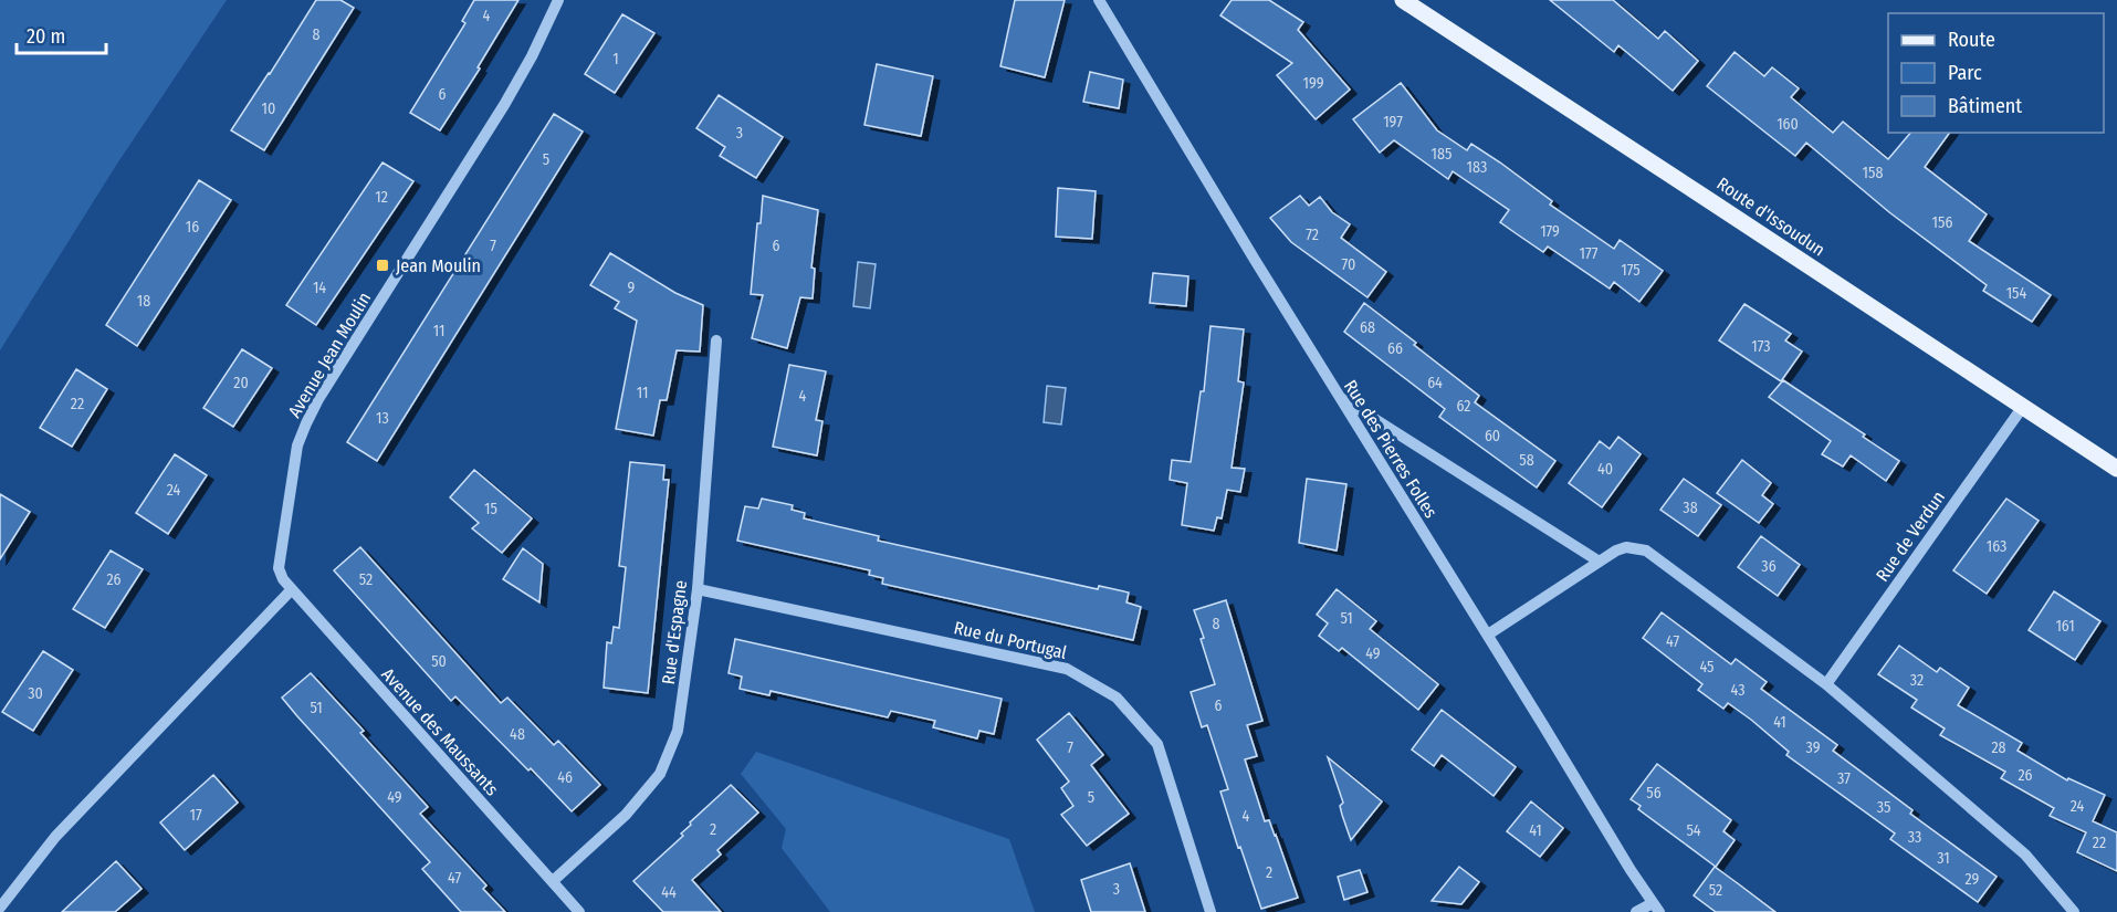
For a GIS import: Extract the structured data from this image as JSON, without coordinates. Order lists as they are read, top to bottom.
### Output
{
  "streets": {
    "main road": ["Route d'Issoudun"],
    "street": [
      "Avenue Jean Moulin",
      "Rue des Pierres Folles",
      "Rue de Verdun",
      "Rue d'Espagne",
      "Rue du Portugal",
      "Avenue des Maussants"
    ]
  },
  "crossings": [
    ["Route d'Issoudun", "Rue de Verdun"],
    ["Avenue Jean Moulin", "Avenue des Maussants"],
    ["Rue d'Espagne", "Rue du Portugal"],
    ["Rue d'Espagne", "Avenue des Maussants"]
  ],
  "places": {
    "transit": ["Jean Moulin"]
  },
  "house_numbers": [
    "4",
    "8",
    "1",
    "199",
    "6",
    "10",
    "197",
    "160",
    "3",
    "185",
    "5",
    "183",
    "158",
    "12",
    "156",
    "16",
    "179",
    "72",
    "7",
    "6",
    "177",
    "70",
    "175",
    "14",
    "9",
    "154",
    "18",
    "68",
    "11",
    "173",
    "66",
    "20",
    "64",
    "11",
    "4",
    "22",
    "62",
    "13",
    "60",
    "58",
    "40",
    "24",
    "38",
    "15",
    "163",
    "36",
    "26",
    "52",
    "51",
    "8",
    "161",
    "47",
    "49",
    "50",
    "45",
    "32",
    "43",
    "30",
    "6",
    "51",
    "41",
    "48",
    "7",
    "39",
    "28",
    "26",
    "46",
    "37",
    "56",
    "49",
    "5",
    "24",
    "35",
    "17",
    "4",
    "2",
    "41",
    "54",
    "33",
    "22",
    "31",
    "2",
    "47",
    "29",
    "3",
    "52",
    "44"
  ],
  "legend": ["Route", "Parc", "Bâtiment"],
  "scale_bar": "20 m"
}
